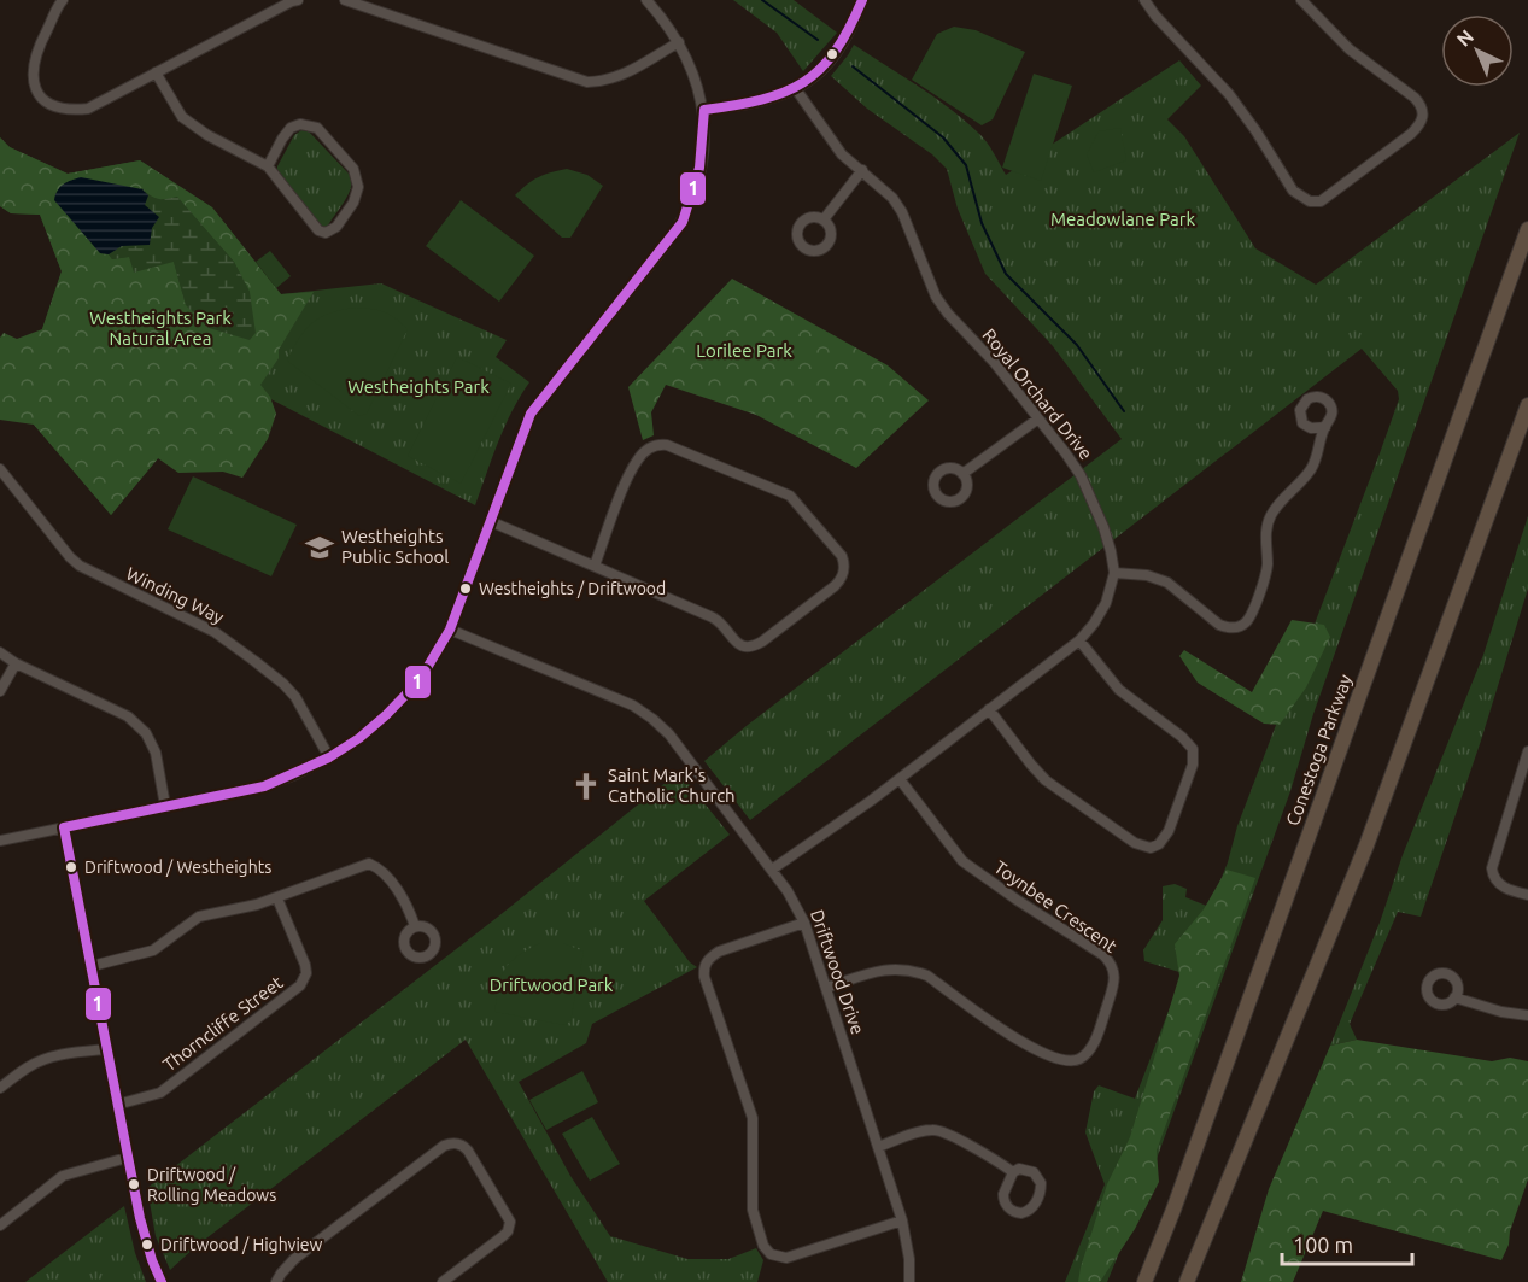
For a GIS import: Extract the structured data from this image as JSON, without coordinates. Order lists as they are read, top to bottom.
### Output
{
  "streets": {
    "highway": ["Conestoga Parkway"],
    "street": [
      "Royal Orchard Drive",
      "Winding Way",
      "Toynbee Crescent",
      "Driftwood Drive",
      "Thorncliffe Street"
    ]
  },
  "crossings": [
    ["Royal Orchard Drive", "Toynbee Crescent"],
    ["Royal Orchard Drive", "Driftwood Drive"],
    ["Toynbee Crescent", "Driftwood Drive"]
  ],
  "parks": [
    "Meadowlane Park",
    "Westheights Park Natural Area",
    "Lorilee Park",
    "Westheights Park",
    "Driftwood Park"
  ],
  "places": {
    "school or university": ["Westheights Public School"],
    "other": [
      "Westheights / Driftwood",
      "Driftwood / Westheights",
      "Driftwood / Rolling Meadows",
      "Driftwood / Highview"
    ],
    "church": ["Saint Mark's Catholic Church"]
  },
  "lines": ["transit line 1"],
  "scale_bar": "100 m",
  "north": "top left"
}
